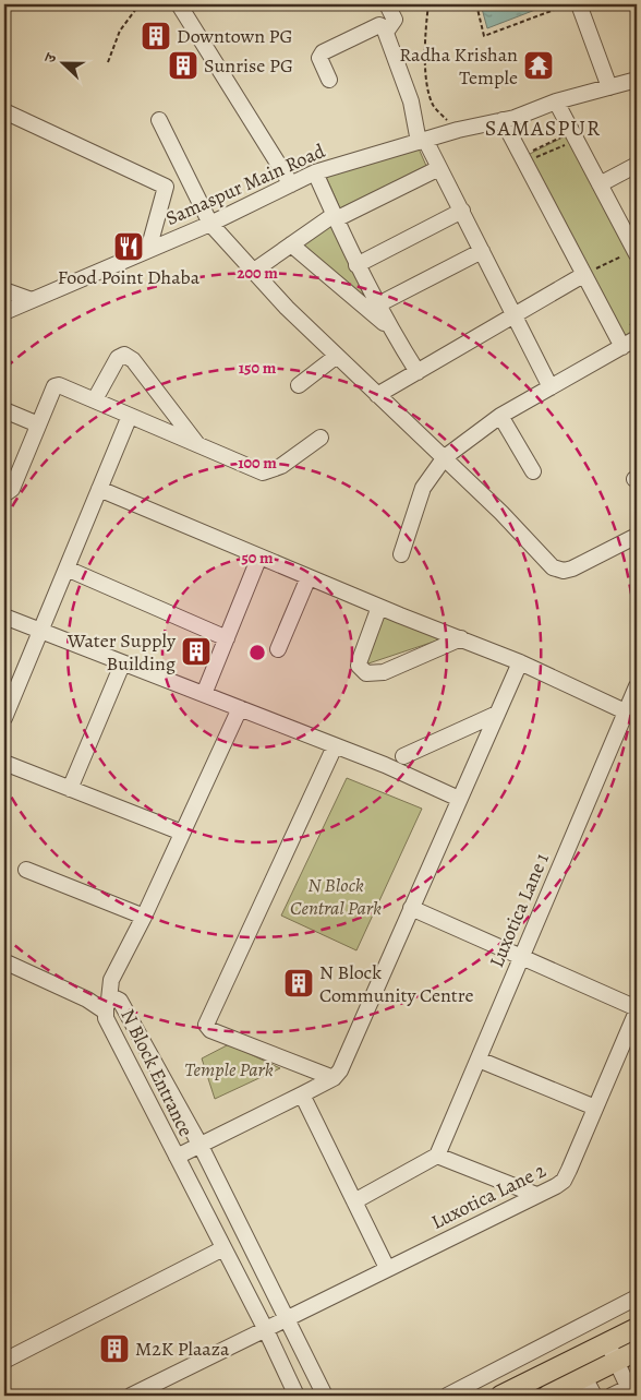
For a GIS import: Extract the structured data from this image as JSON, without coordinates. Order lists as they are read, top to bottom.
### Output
{
  "streets": {
    "street": [
      "Samaspur Main Road",
      "Luxotica Lane 1",
      "N Block Entrance",
      "Luxotica Lane 2"
    ]
  },
  "crossings": [
    ["N Block Entrance", "Luxotica Lane 2"]
  ],
  "districts": ["SAMASPUR"],
  "parks": ["N Block Central Park", "Temple Park"],
  "places": {
    "building": [
      "Downtown PG",
      "Sunrise PG",
      "Water Supply Building",
      "N Block Community Centre",
      "M2K Plaaza"
    ],
    "temple": ["Radha Krishan Temple"],
    "restaurant": ["Food Point Dhaba"]
  },
  "north": "left",
  "rings": [
    "200 m",
    "150 m",
    "100 m",
    "50 m"
  ]
}
